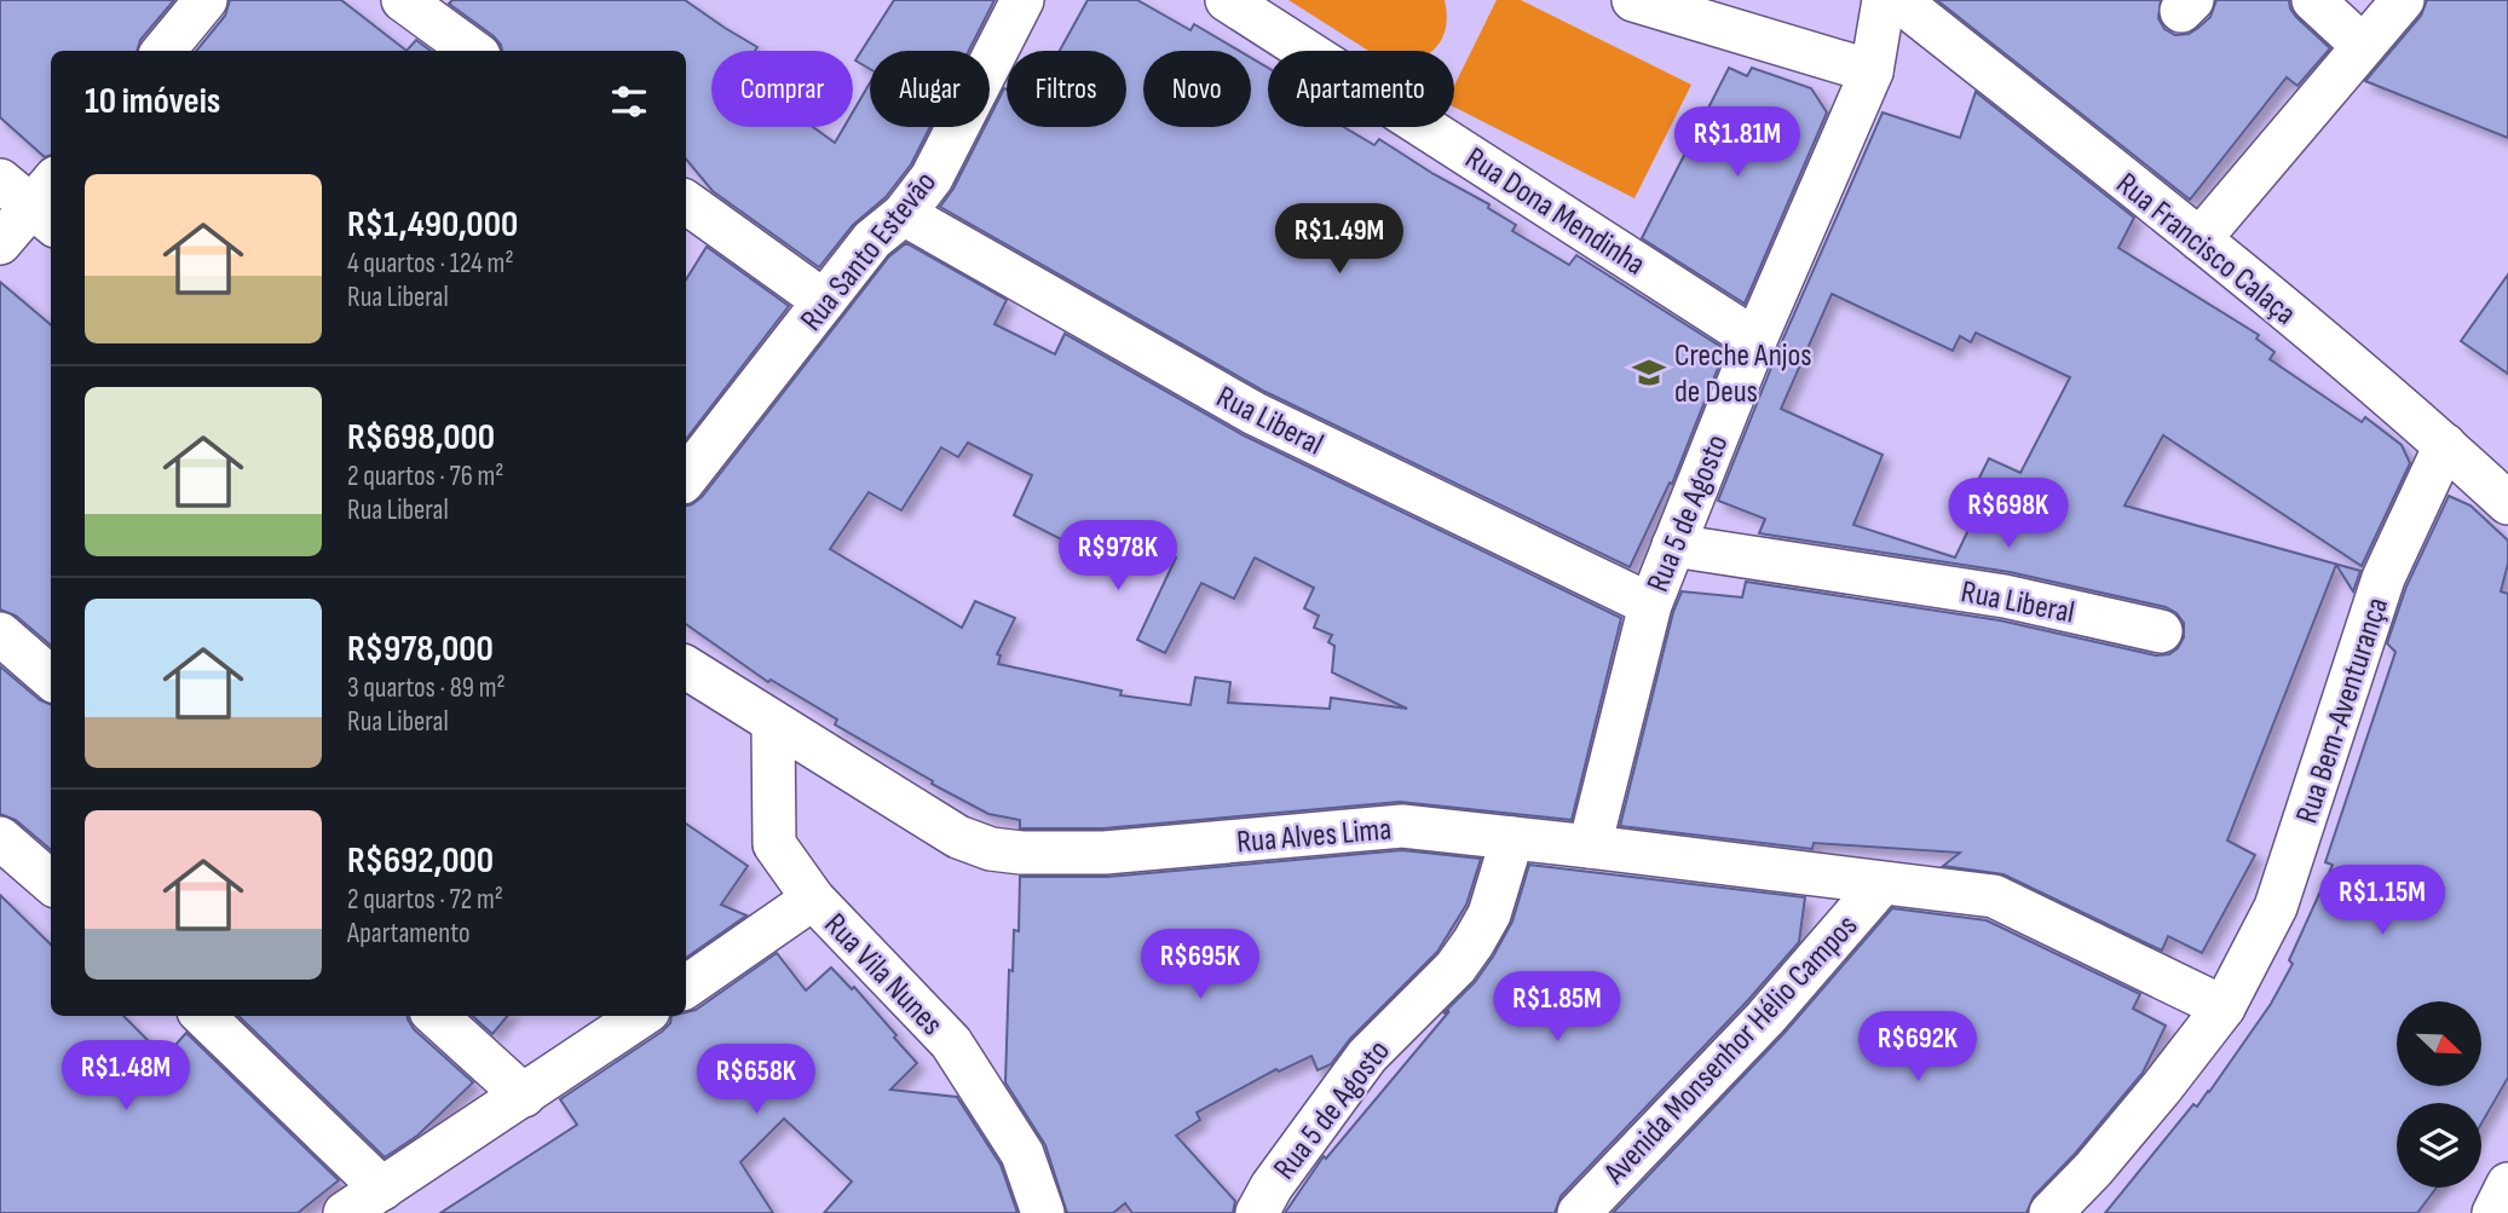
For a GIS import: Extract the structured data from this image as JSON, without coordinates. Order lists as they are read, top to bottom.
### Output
{
  "streets": {
    "street": [
      "Rua Dona Mendinha",
      "Rua Francisco Calaça",
      "Rua Santo Estevão",
      "Rua Liberal",
      "Rua 5 de Agosto",
      "Rua Bem-Aventurança",
      "Rua Alves Lima",
      "Rua Vila Nunes",
      "Avenida Monsenhor Hélio Campos"
    ]
  },
  "crossings": [
    ["Rua Dona Mendinha", "Rua 5 de Agosto"],
    ["Rua Francisco Calaça", "Rua Bem-Aventurança"],
    ["Rua Santo Estevão", "Rua Liberal"],
    ["Rua Liberal", "Rua 5 de Agosto"],
    ["Rua 5 de Agosto", "Rua Alves Lima"],
    ["Rua Bem-Aventurança", "Rua Alves Lima"],
    ["Rua Alves Lima", "Rua Vila Nunes"],
    ["Rua Alves Lima", "Avenida Monsenhor Hélio Campos"]
  ],
  "places": {
    "school or university": ["Creche Anjos de Deus"]
  },
  "north": "bottom right",
  "page": {
    "chip": [
      "Comprar",
      "Alugar",
      "Filtros",
      "Novo",
      "Apartamento"
    ],
    "heading": "10 imóveis",
    "price": [
      "R$1.81M",
      "R$1.49M",
      "R$698K",
      "R$978K",
      "R$1.15M",
      "R$695K",
      "R$1.85M",
      "R$692K",
      "R$1.48M",
      "R$658K"
    ],
    "list": [
      {
        "name": "R$1,490,000",
        "note": "4 quartos · 124 m² · Rua Liberal"
      },
      {
        "name": "R$698,000",
        "note": "2 quartos · 76 m² · Rua Liberal"
      },
      {
        "name": "R$978,000",
        "note": "3 quartos · 89 m² · Rua Liberal"
      },
      {
        "name": "R$692,000",
        "note": "2 quartos · 72 m² · Apartamento"
      }
    ]
  }
}
